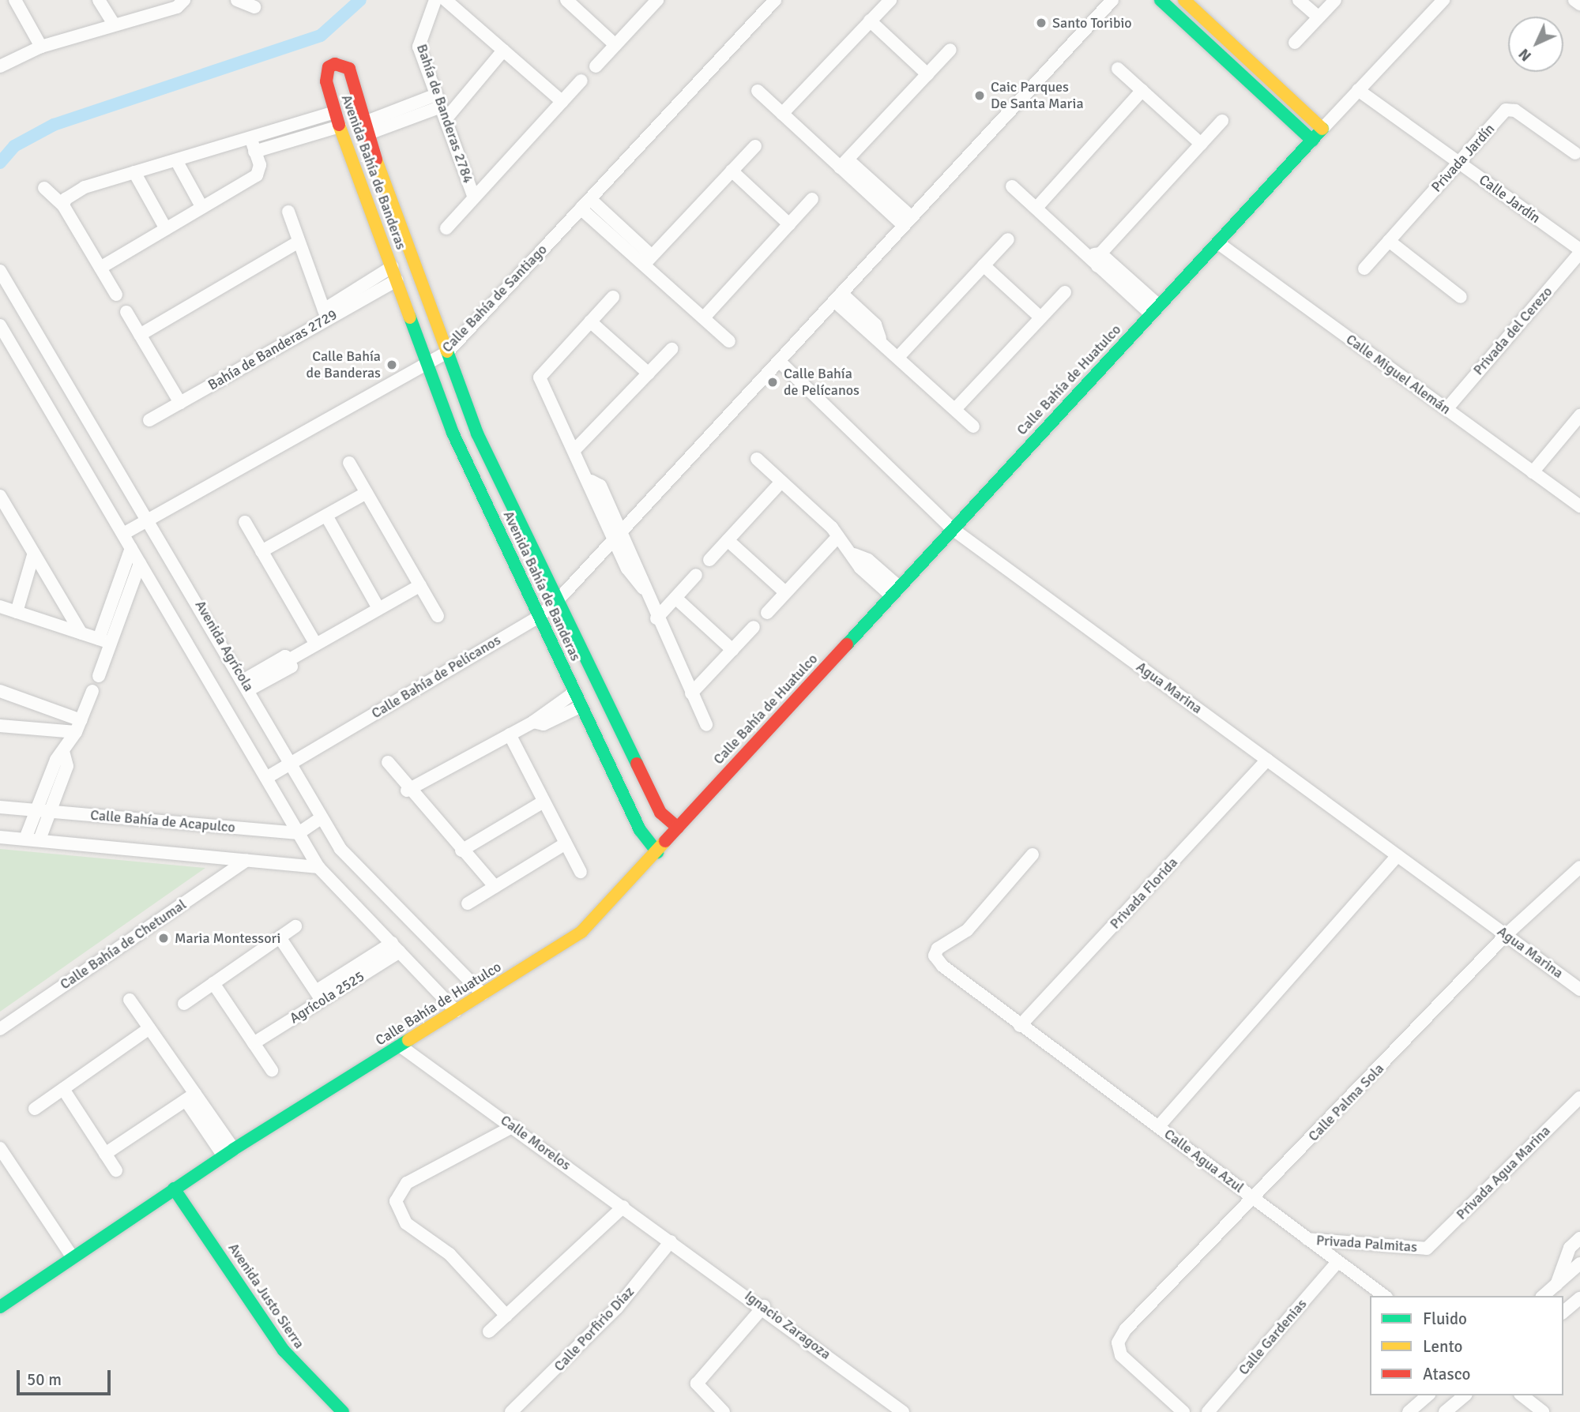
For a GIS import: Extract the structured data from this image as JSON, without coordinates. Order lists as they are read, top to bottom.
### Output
{
  "streets": {
    "street": [
      "Bahía de Banderas 2784",
      "Privada Jardín",
      "Avenida Bahía de Banderas",
      "Calle Jardín",
      "Calle Bahía de Santiago",
      "Privada del Cerezo",
      "Bahía de Banderas 2729",
      "Calle Miguel Alemán",
      "Calle Bahía de Huatulco",
      "Avenida Agrícola",
      "Calle Bahía de Pelícanos",
      "Agua Marina",
      "Calle Bahía de Acapulco",
      "Privada Florida",
      "Calle Bahía de Chetumal",
      "Agrícola 2525",
      "Calle Palma Sola",
      "Calle Morelos",
      "Calle Agua Azul",
      "Privada Agua Marina",
      "Privada Palmitas",
      "Avenida Justo Sierra",
      "Ignacio Zaragoza",
      "Calle Porfirio Díaz",
      "Calle Gardenias"
    ]
  },
  "crossings": [
    ["Privada Jardín", "Calle Jardín"],
    ["Avenida Bahía de Banderas", "Calle Bahía de Santiago"],
    ["Avenida Bahía de Banderas", "Bahía de Banderas 2729"],
    ["Avenida Bahía de Banderas", "Calle Bahía de Huatulco"],
    ["Avenida Bahía de Banderas", "Calle Bahía de Pelícanos"],
    ["Calle Jardín", "Privada del Cerezo"],
    ["Calle Jardín", "Calle Bahía de Huatulco"],
    ["Calle Bahía de Santiago", "Avenida Agrícola"],
    ["Privada del Cerezo", "Calle Miguel Alemán"],
    ["Calle Miguel Alemán", "Calle Bahía de Huatulco"],
    ["Calle Bahía de Huatulco", "Avenida Agrícola"],
    ["Calle Bahía de Huatulco", "Agua Marina"],
    ["Calle Bahía de Huatulco", "Calle Morelos"],
    ["Calle Bahía de Huatulco", "Avenida Justo Sierra"],
    ["Avenida Agrícola", "Calle Bahía de Pelícanos"],
    ["Calle Bahía de Pelícanos", "Agua Marina"],
    ["Agua Marina", "Privada Florida"],
    ["Agua Marina", "Calle Palma Sola"],
    ["Calle Bahía de Acapulco", "Calle Bahía de Chetumal"],
    ["Privada Florida", "Calle Agua Azul"],
    ["Calle Palma Sola", "Calle Agua Azul"],
    ["Calle Morelos", "Ignacio Zaragoza"],
    ["Calle Morelos", "Calle Porfirio Díaz"],
    ["Calle Agua Azul", "Privada Palmitas"],
    ["Calle Agua Azul", "Calle Gardenias"],
    ["Privada Agua Marina", "Privada Palmitas"],
    ["Ignacio Zaragoza", "Calle Porfirio Díaz"]
  ],
  "places": [
    "Santo Toribio",
    "Caic Parques De Santa Maria",
    "Calle Bahía de Banderas",
    "Calle Bahía de Pelícanos",
    "Maria Montessori"
  ],
  "legend": ["Fluido", "Lento", "Atasco"],
  "scale_bar": "50 m",
  "north": "bottom left"
}
